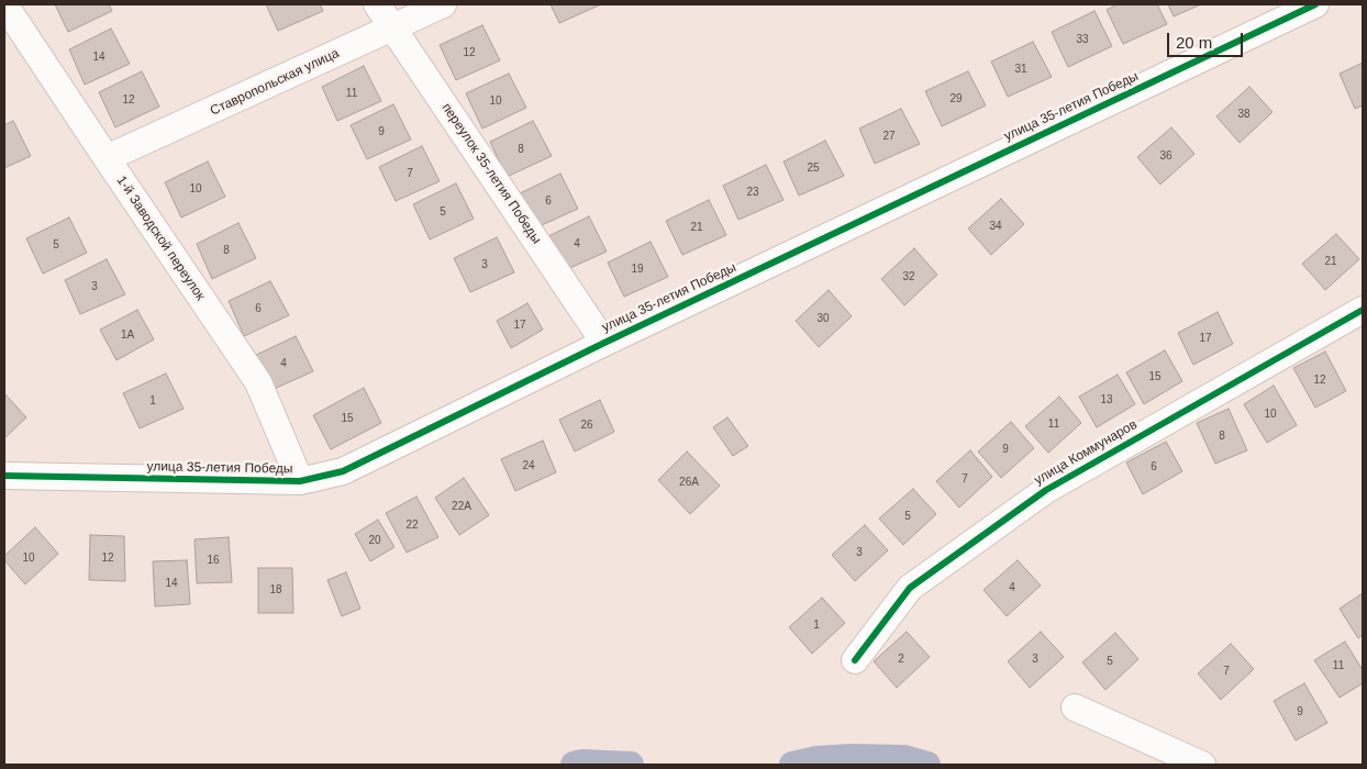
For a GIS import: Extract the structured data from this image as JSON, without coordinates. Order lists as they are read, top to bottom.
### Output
{
  "streets": {
    "street": [
      "Ставропольская улица",
      "улица 35-летия Победы",
      "переулок 35-летия Победы",
      "1-й Заводской переулок",
      "улица Коммунаров"
    ]
  },
  "crossings": [
    ["Ставропольская улица", "переулок 35-летия Победы"],
    ["Ставропольская улица", "1-й Заводской переулок"],
    ["улица 35-летия Победы", "переулок 35-летия Победы"],
    ["улица 35-летия Победы", "1-й Заводской переулок"]
  ],
  "house_numbers": [
    "33",
    "12",
    "14",
    "31",
    "11",
    "29",
    "12",
    "10",
    "38",
    "9",
    "27",
    "8",
    "36",
    "25",
    "7",
    "10",
    "23",
    "6",
    "5",
    "34",
    "21",
    "4",
    "5",
    "8",
    "21",
    "3",
    "19",
    "32",
    "3",
    "6",
    "30",
    "17",
    "1А",
    "17",
    "4",
    "15",
    "12",
    "13",
    "1",
    "10",
    "15",
    "11",
    "26",
    "8",
    "9",
    "24",
    "6",
    "7",
    "26А",
    "22А",
    "5",
    "22",
    "20",
    "3",
    "10",
    "12",
    "16",
    "14",
    "4",
    "18",
    "1",
    "2",
    "3",
    "5",
    "11",
    "7",
    "9"
  ],
  "scale_bar": "20 m"
}
